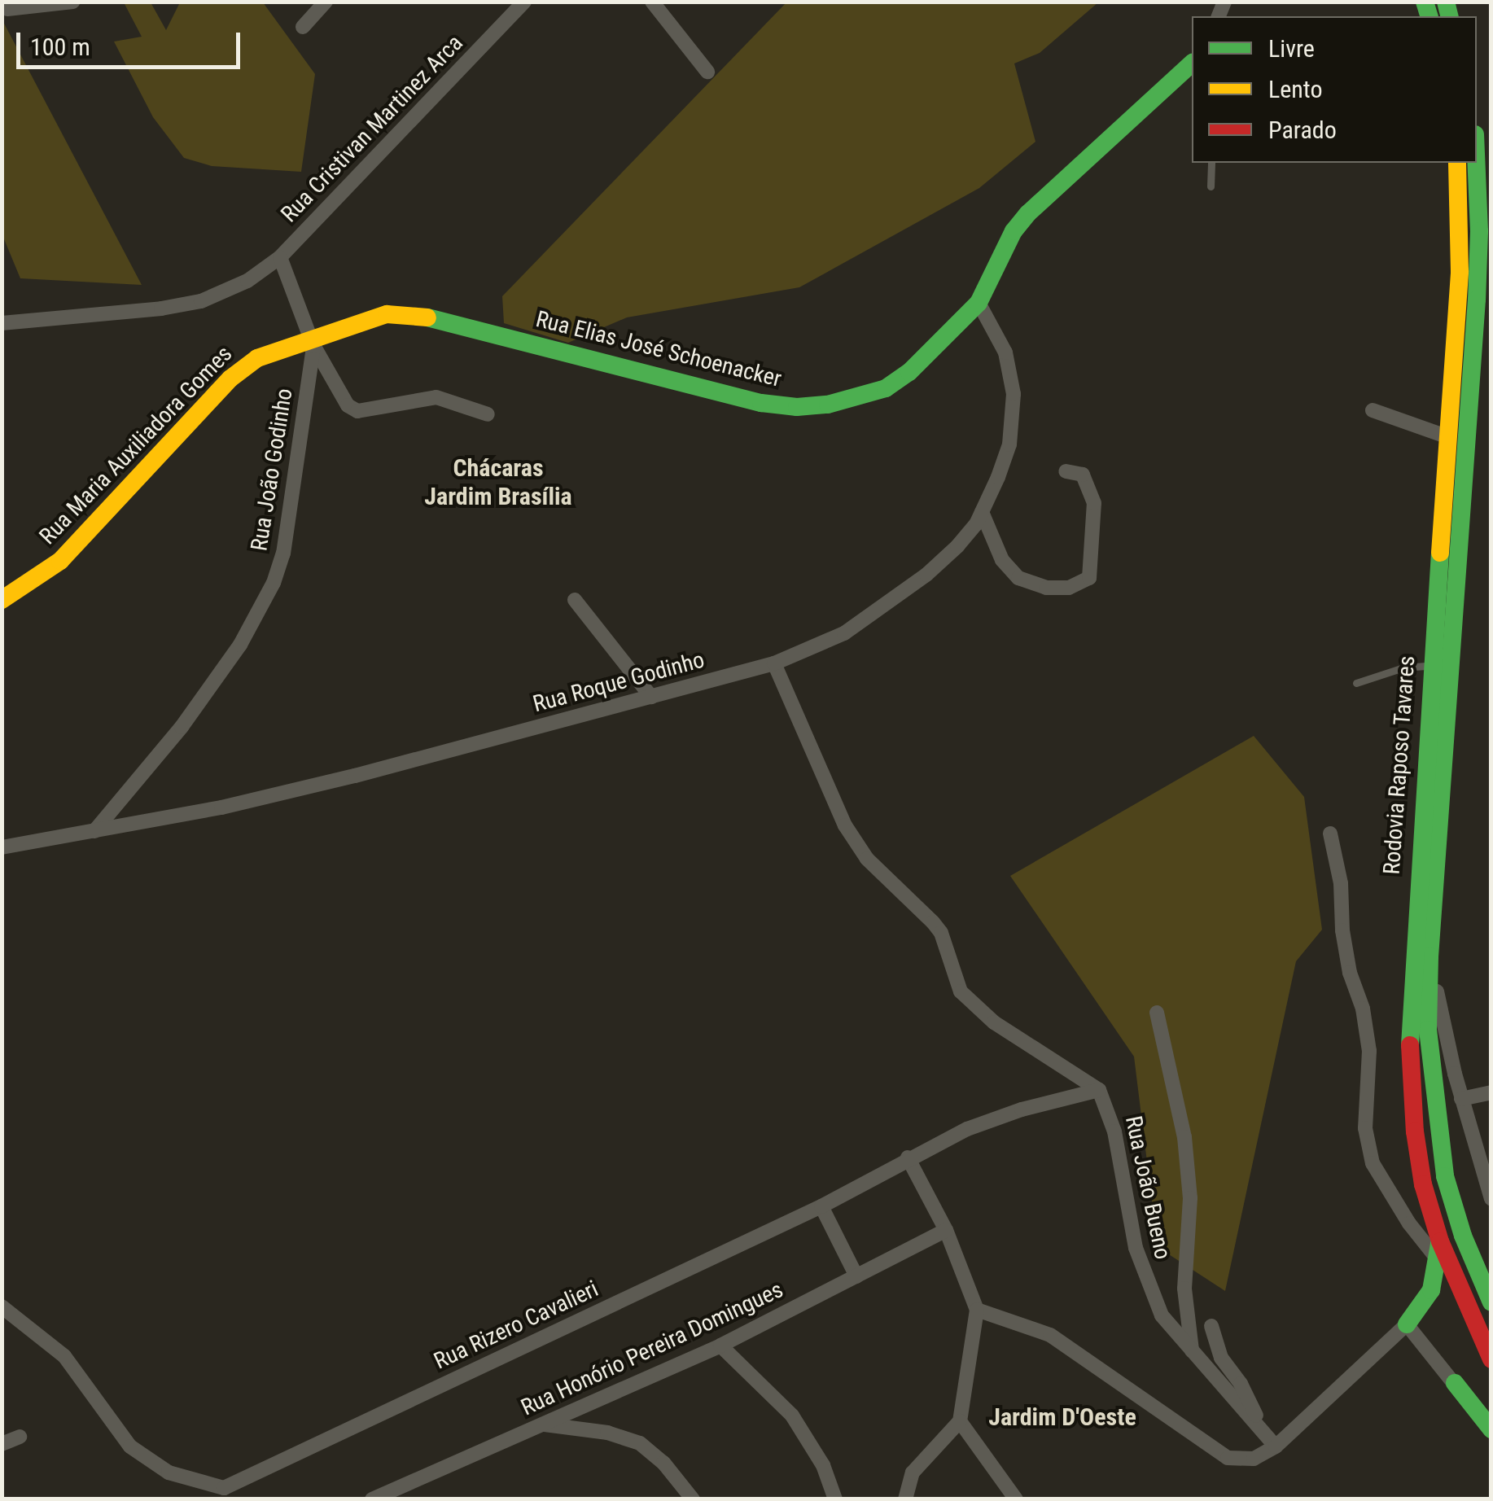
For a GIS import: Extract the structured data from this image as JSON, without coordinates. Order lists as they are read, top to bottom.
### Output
{
  "streets": {
    "main road": ["Rua Elias José Schoenacker", "Rua Maria Auxiliadora Gomes", "Rodovia Raposo Tavares"],
    "street": [
      "Rua Cristivan Martinez Arca",
      "Rua João Godinho",
      "Rua Roque Godinho",
      "Rua João Bueno",
      "Rua Rizero Cavalieri",
      "Rua Honório Pereira Domingues"
    ]
  },
  "crossings": [
    ["Rua Cristivan Martinez Arca", "Rua João Godinho"],
    ["Rua Elias José Schoenacker", "Rua Maria Auxiliadora Gomes"],
    ["Rua Elias José Schoenacker", "Rua João Godinho"],
    ["Rua Elias José Schoenacker", "Rua Roque Godinho"],
    ["Rua Maria Auxiliadora Gomes", "Rua João Godinho"],
    ["Rua João Godinho", "Rua Roque Godinho"],
    ["Rua João Bueno", "Rua Rizero Cavalieri"]
  ],
  "districts": ["Chácaras Jardim Brasília", "Jardim D'Oeste"],
  "legend": ["Livre", "Lento", "Parado"],
  "scale_bar": "100 m"
}
